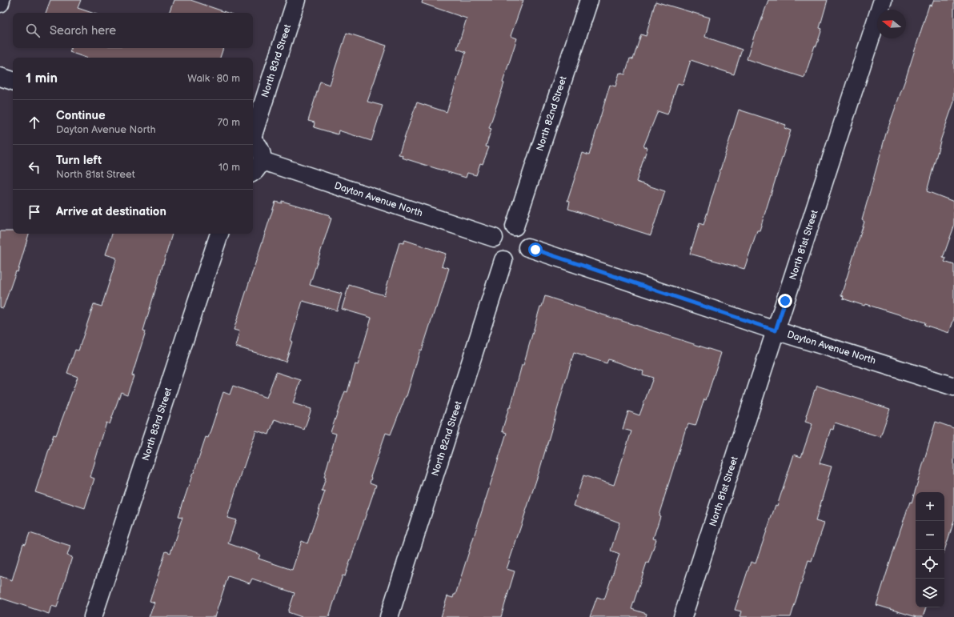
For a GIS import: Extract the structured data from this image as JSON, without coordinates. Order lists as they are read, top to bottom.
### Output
{
  "streets": {
    "street": [
      "North 83rd Street",
      "North 82nd Street",
      "Dayton Avenue North",
      "North 81st Street"
    ]
  },
  "crossings": [
    ["North 82nd Street", "Dayton Avenue North"],
    ["Dayton Avenue North", "North 81st Street"]
  ],
  "north": "left",
  "page": {
    "search": "Search here",
    "heading": ["1 min", "Walk · 80 m"],
    "list": [
      ["Continue", "Dayton Avenue North", "70 m"],
      ["Turn left", "North 81st Street", "10 m"],
      "Arrive at destination"
    ],
    "map_buttons": ["+", "−"]
  }
}
